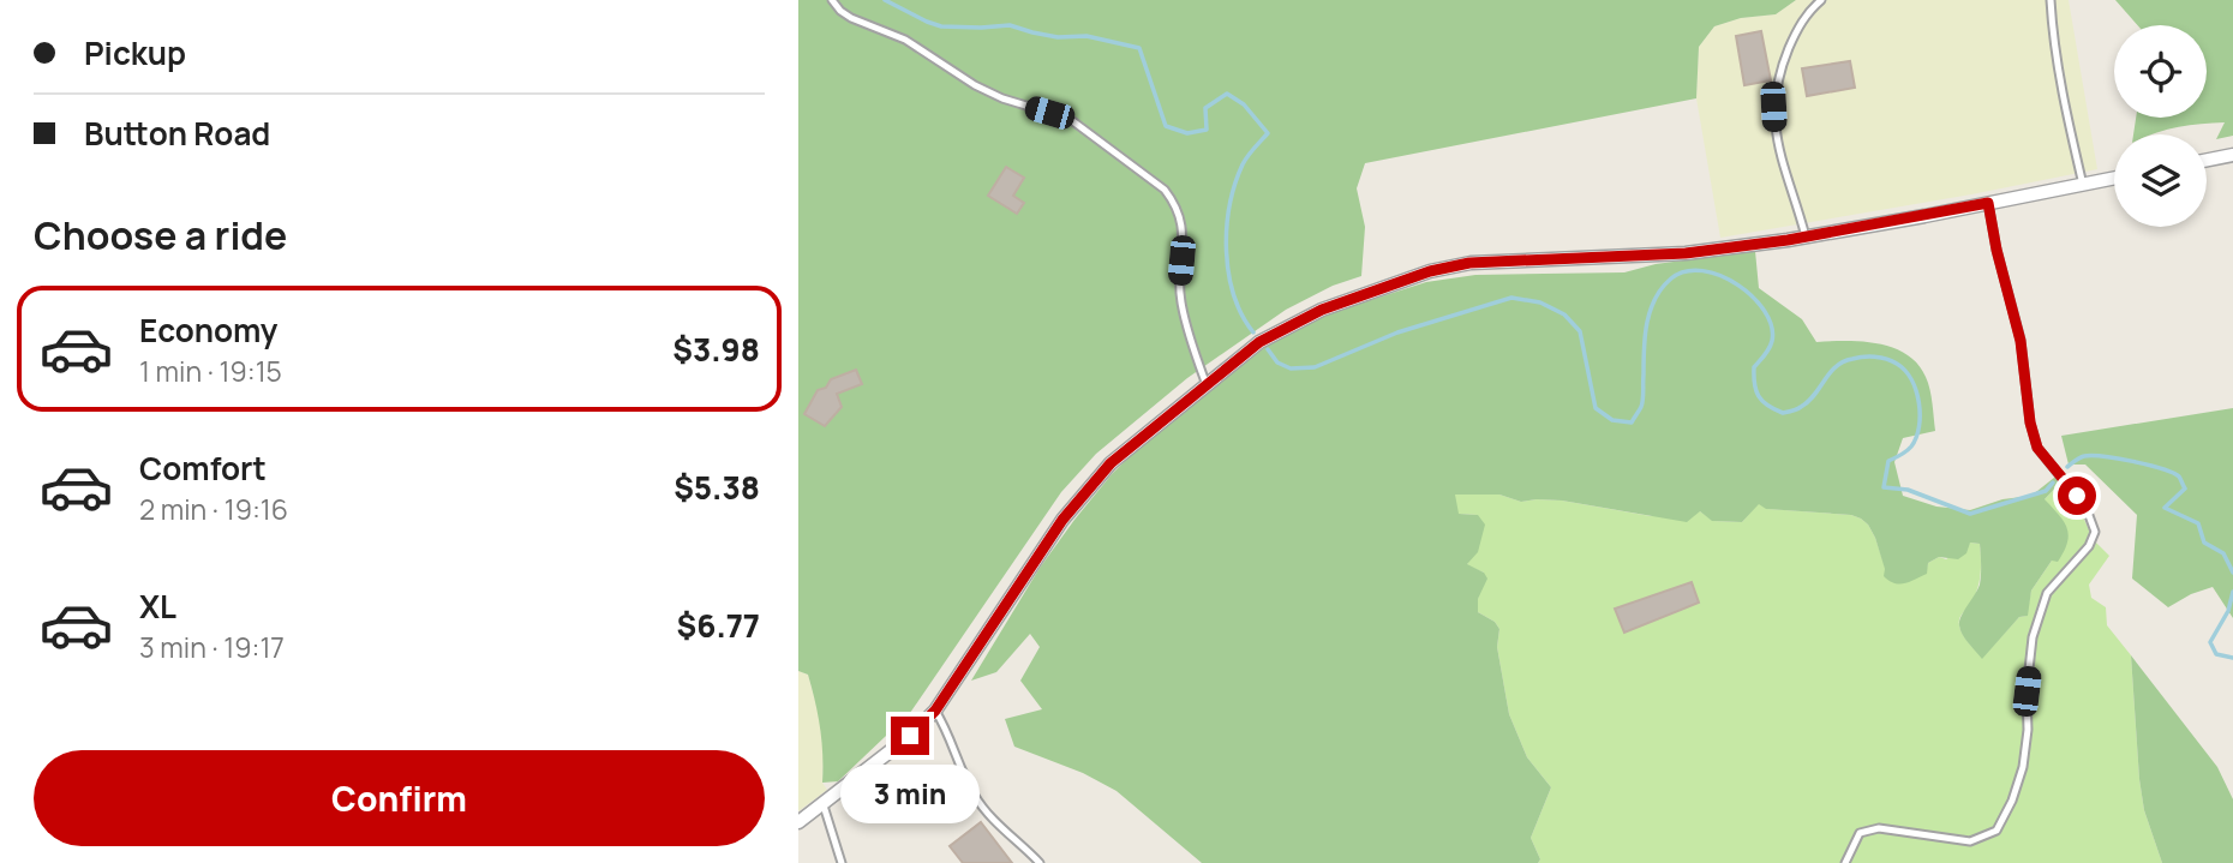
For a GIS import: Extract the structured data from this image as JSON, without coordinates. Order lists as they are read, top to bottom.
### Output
{
  "page": {
    "banner": ["Pickup", "Button Road"],
    "heading": "Choose a ride",
    "list": [
      {
        "name": "Economy",
        "note": "1 min · 19:15",
        "value": "$3.98"
      },
      {
        "name": "Comfort",
        "note": "2 min · 19:16",
        "value": "$5.38"
      },
      {
        "name": "XL",
        "note": "3 min · 19:17",
        "value": "$6.77"
      }
    ],
    "buttons": "Confirm",
    "bubble": "3 min"
  }
}
